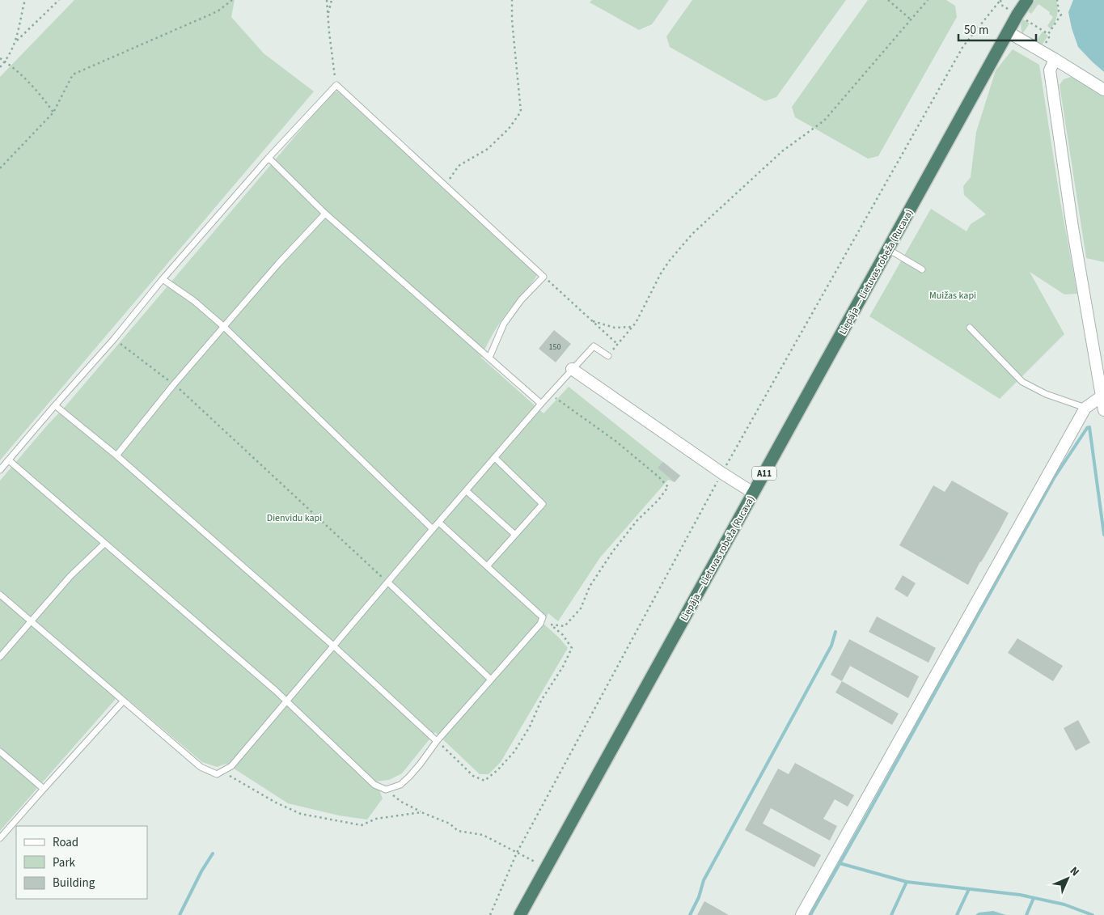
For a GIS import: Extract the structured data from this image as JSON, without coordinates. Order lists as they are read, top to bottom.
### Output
{
  "streets": {
    "highway": ["Liepāja — Lietuvas robeža (Rucava)", "A11"]
  },
  "crossings": [
    ["Liepāja — Lietuvas robeža (Rucava)", "A11"]
  ],
  "parks": ["Muižas kapi", "Dienvidu kapi"],
  "house_numbers": ["150"],
  "legend": ["Road", "Park", "Building"],
  "scale_bar": "50 m",
  "north": "top right"
}
